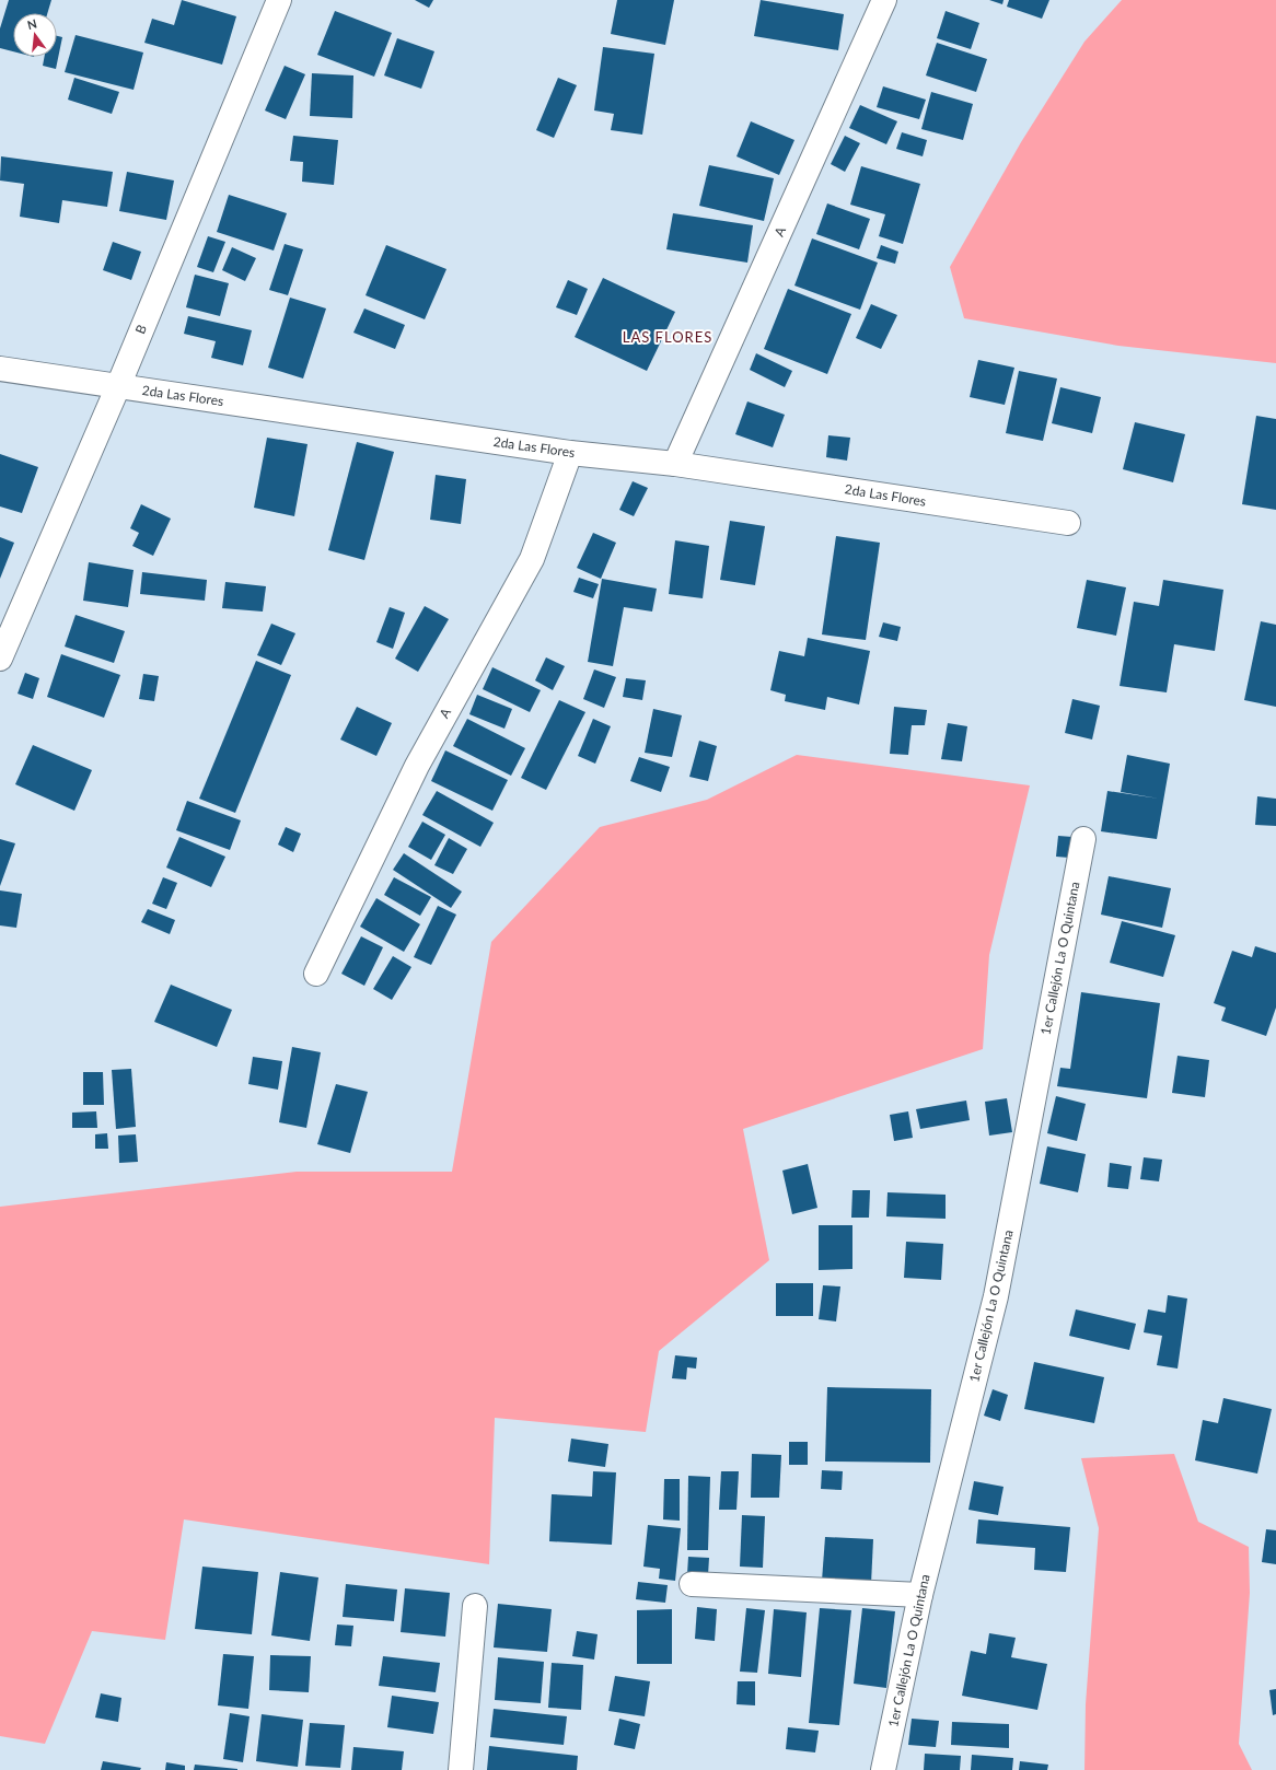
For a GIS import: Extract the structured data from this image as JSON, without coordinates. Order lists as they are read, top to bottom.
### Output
{
  "streets": {
    "street": [
      "A",
      "B",
      "2da Las Flores",
      "1er Callejón La O Quintana"
    ]
  },
  "crossings": [
    ["A", "2da Las Flores"],
    ["B", "2da Las Flores"]
  ],
  "districts": ["LAS FLORES"],
  "north": "top"
}
